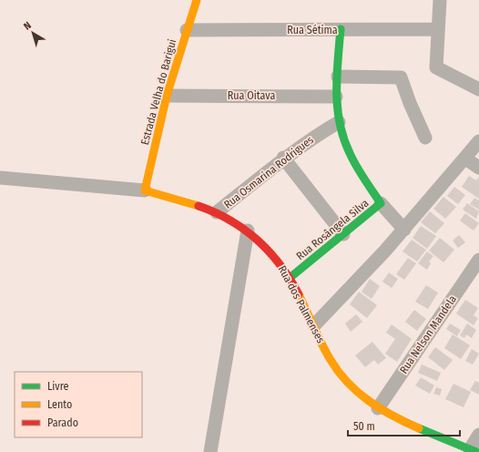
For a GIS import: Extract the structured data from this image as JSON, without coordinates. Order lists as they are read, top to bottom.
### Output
{
  "streets": {
    "street": [
      "Rua Sétima",
      "Estrada Velha do Barigui",
      "Rua Oitava",
      "Rua Osmarina Rodrigues",
      "Rua Rosângela Silva",
      "Rua dos Palmenses",
      "Rua Nelson Mandela"
    ]
  },
  "crossings": [
    ["Rua Sétima", "Estrada Velha do Barigui"],
    ["Rua Sétima", "Rua Rosângela Silva"],
    ["Estrada Velha do Barigui", "Rua Oitava"],
    ["Estrada Velha do Barigui", "Rua dos Palmenses"],
    ["Rua Oitava", "Rua Rosângela Silva"],
    ["Rua Osmarina Rodrigues", "Rua Rosângela Silva"],
    ["Rua Osmarina Rodrigues", "Rua dos Palmenses"],
    ["Rua Rosângela Silva", "Rua dos Palmenses"],
    ["Rua dos Palmenses", "Rua Nelson Mandela"]
  ],
  "legend": ["Livre", "Lento", "Parado"],
  "scale_bar": "50 m",
  "north": "top left"
}
